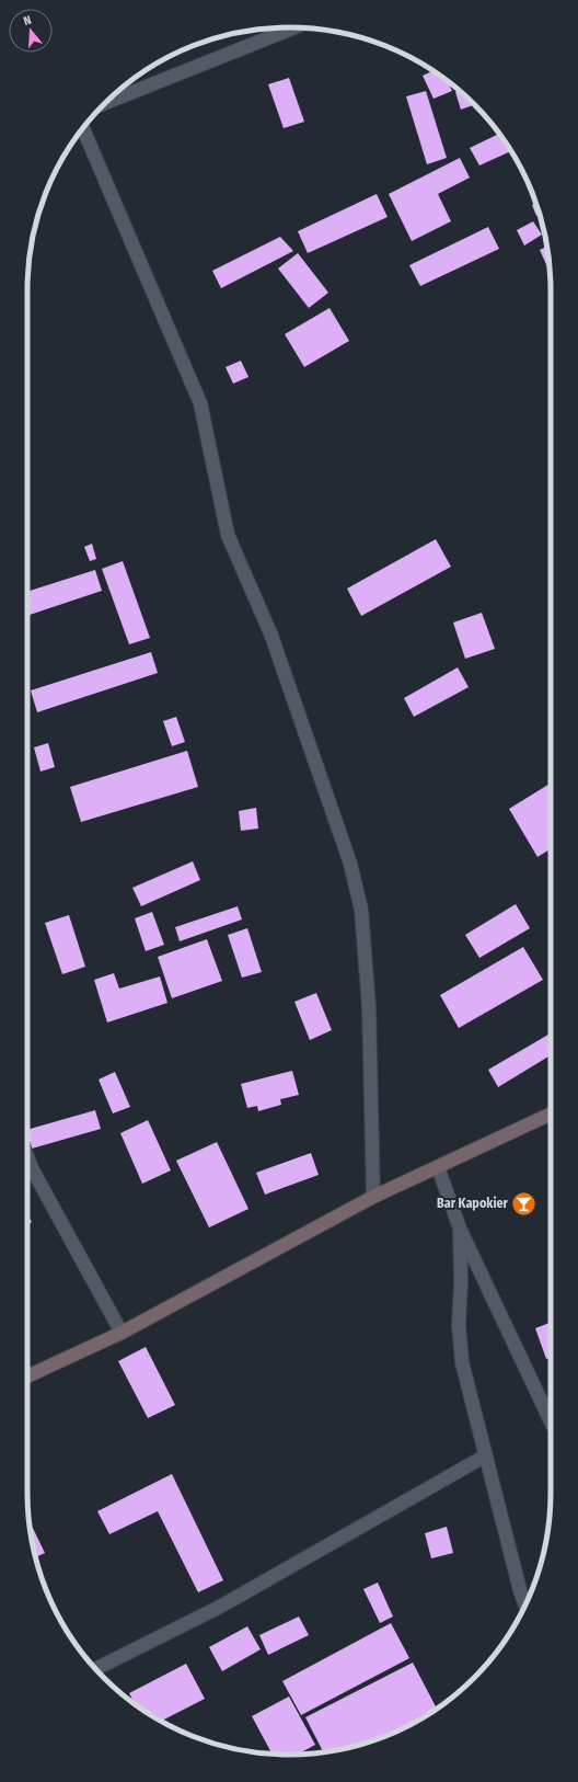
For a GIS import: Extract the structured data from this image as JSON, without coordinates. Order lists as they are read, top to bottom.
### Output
{
  "places": {
    "bar": ["Bar Kapokier"]
  },
  "north": "top"
}
